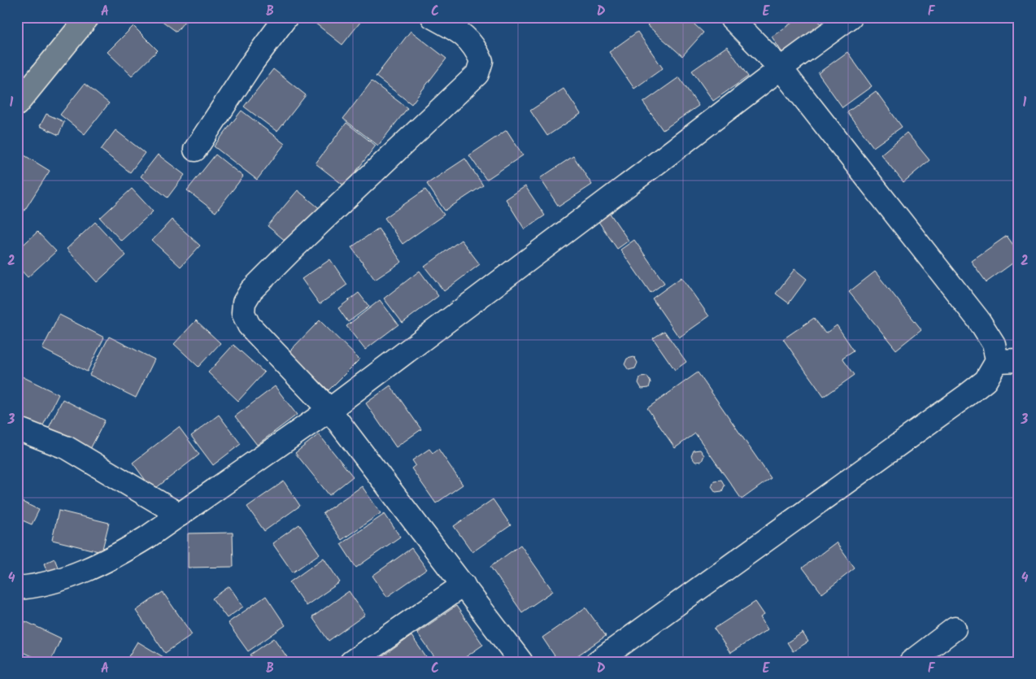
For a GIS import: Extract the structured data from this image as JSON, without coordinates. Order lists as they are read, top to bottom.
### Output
{
  "grid": {
    "columns": [
      "A",
      "B",
      "C",
      "D",
      "E",
      "F"
    ],
    "rows": [
      "1",
      "2",
      "3",
      "4"
    ]
  }
}
